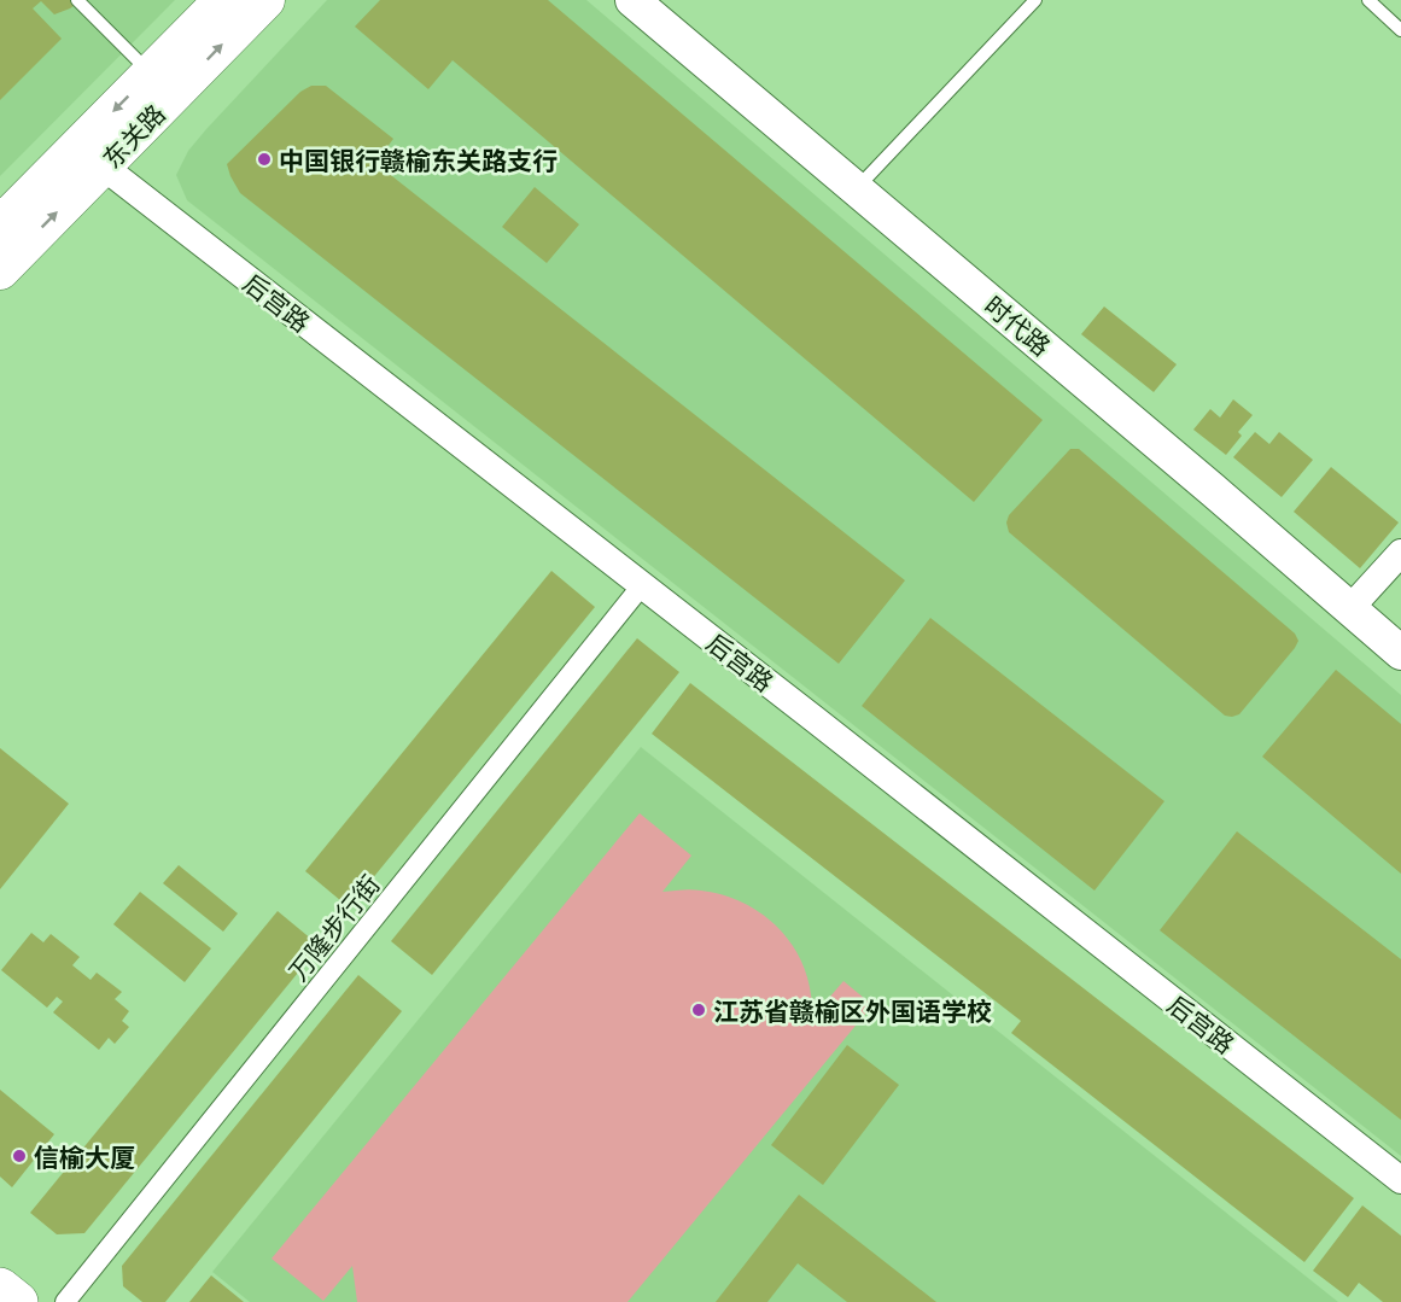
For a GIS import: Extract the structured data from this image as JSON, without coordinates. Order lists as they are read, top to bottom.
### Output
{
  "streets": {
    "main road": ["东关路"],
    "street": ["后宫路", "时代路", "万隆步行街"]
  },
  "crossings": [
    ["东关路", "后宫路"],
    ["后宫路", "万隆步行街"]
  ],
  "places": ["中国银行赣榆东关路支行", "江苏省赣榆区外国语学校", "信榆大厦"]
}
